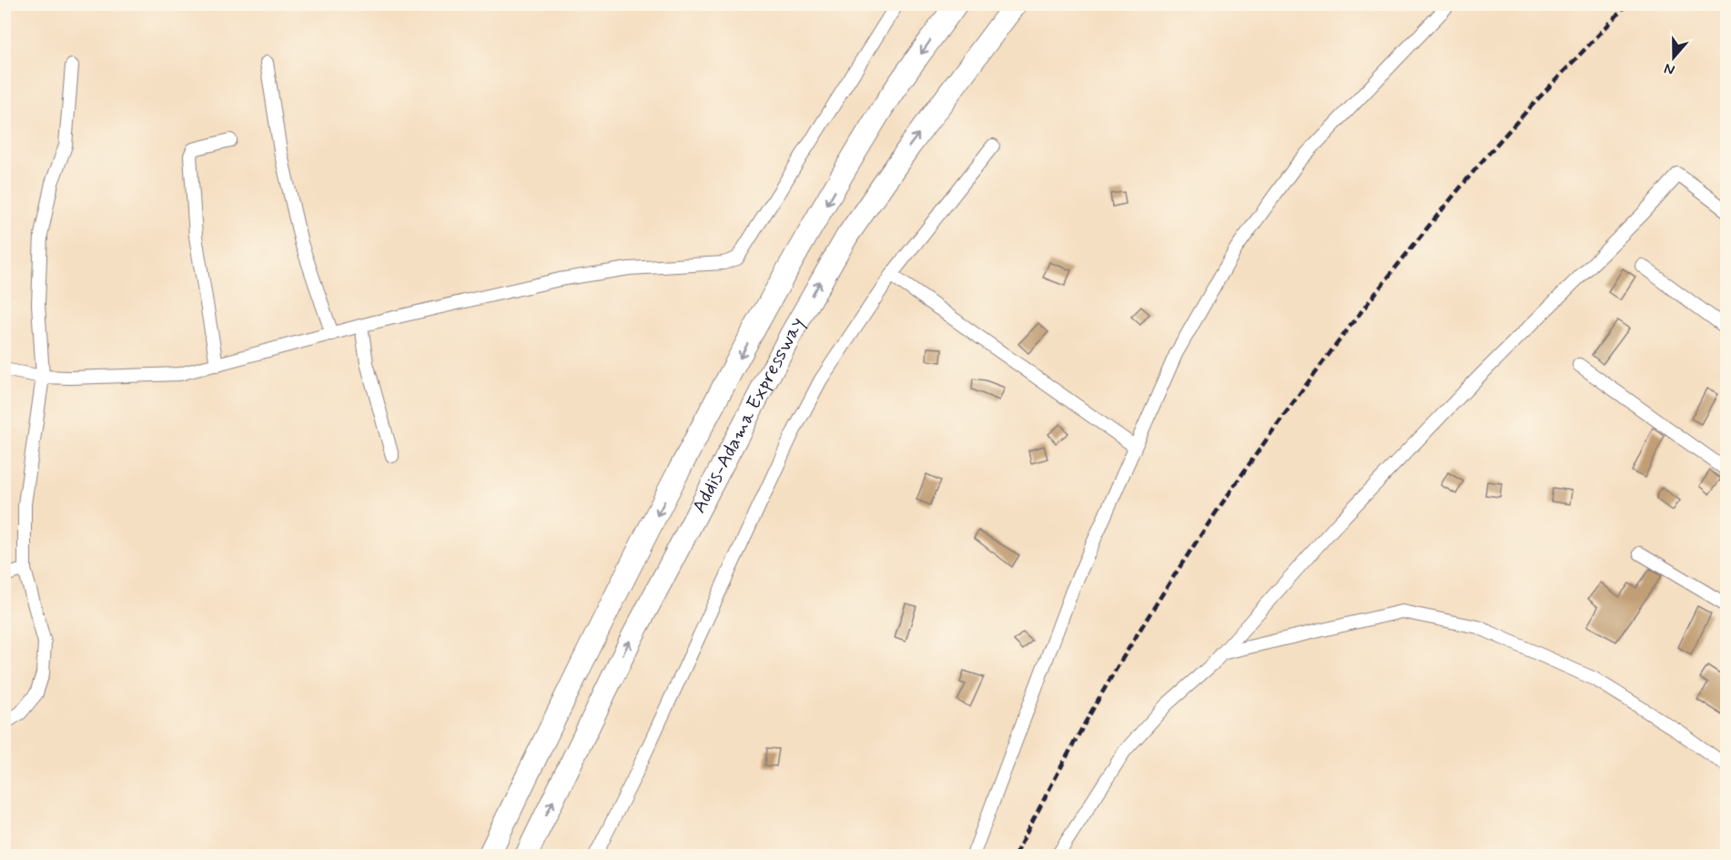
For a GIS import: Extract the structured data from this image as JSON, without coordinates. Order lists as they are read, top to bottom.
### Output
{
  "streets": {
    "highway": ["Addis-Adama Expressway"]
  },
  "north": "bottom"
}
